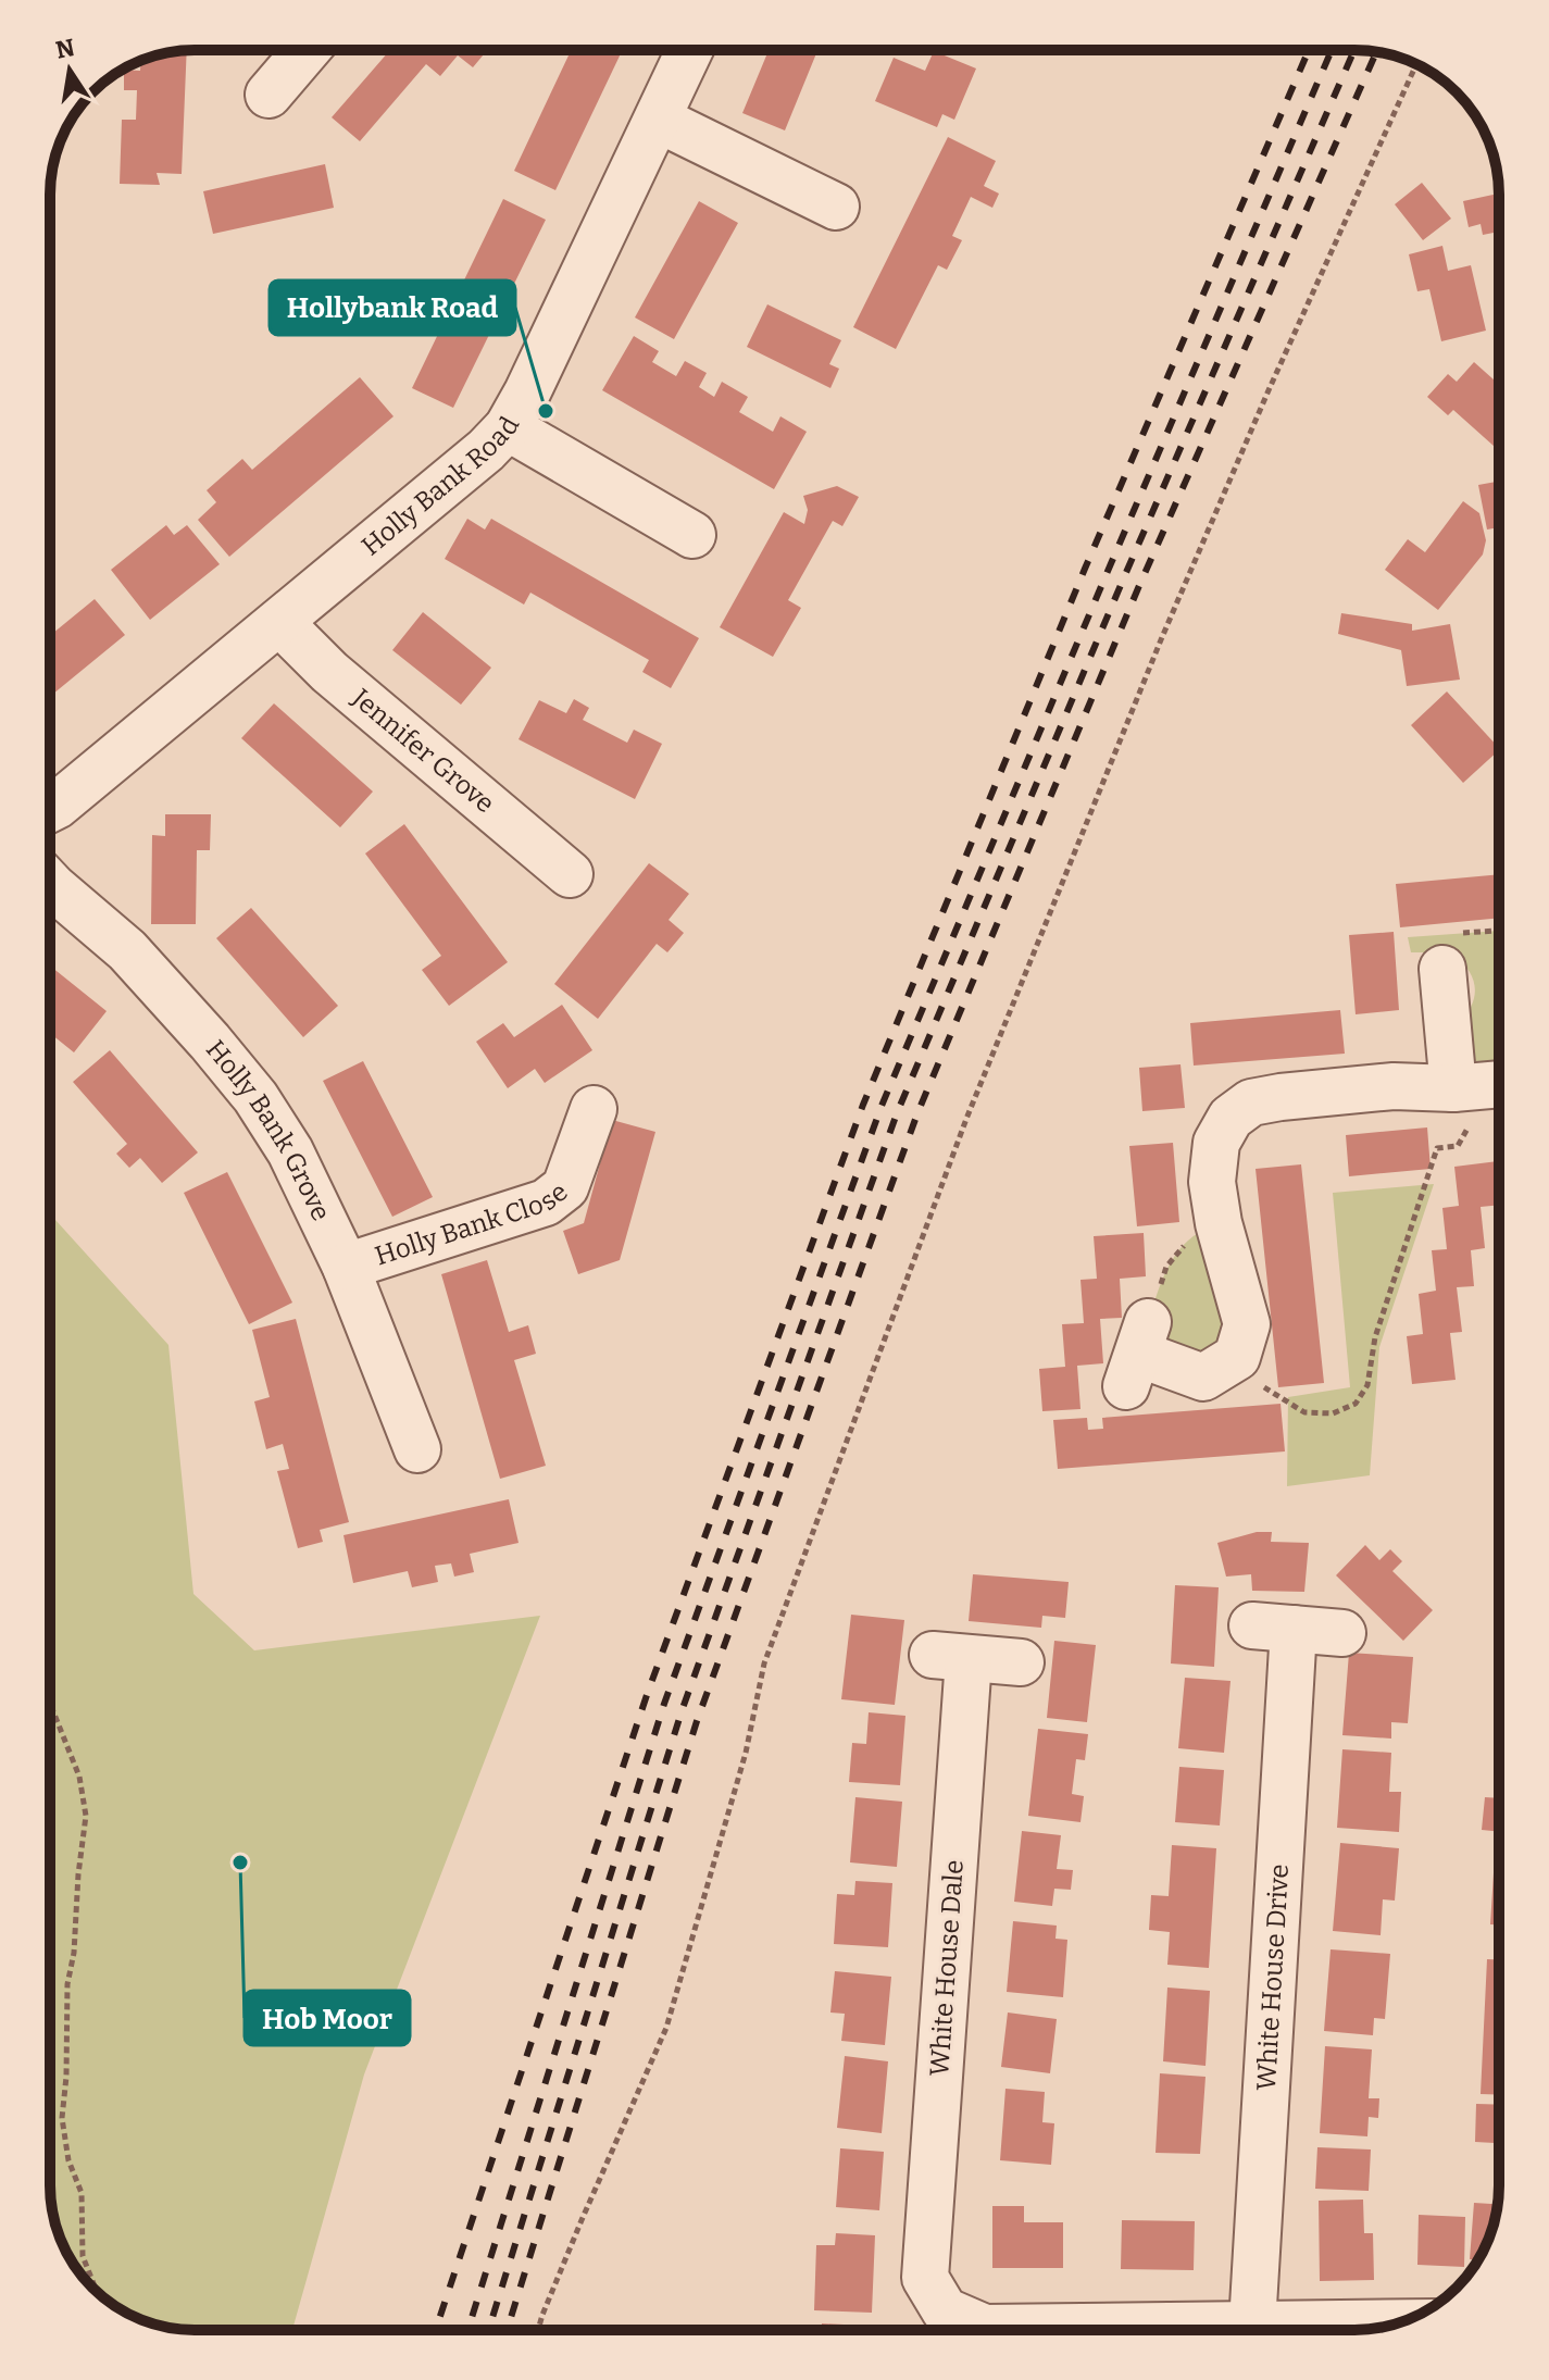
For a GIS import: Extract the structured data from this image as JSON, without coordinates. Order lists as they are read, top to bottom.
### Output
{
  "streets": {
    "street": [
      "Holly Bank Road",
      "Jennifer Grove",
      "Holly Bank Grove",
      "Holly Bank Close",
      "White House Dale",
      "White House Drive"
    ]
  },
  "crossings": [
    ["Holly Bank Road", "Jennifer Grove"],
    ["Holly Bank Grove", "Holly Bank Close"],
    ["White House Dale", "White House Drive"]
  ],
  "places": ["Hollybank Road", "Hob Moor"],
  "north": "top"
}
